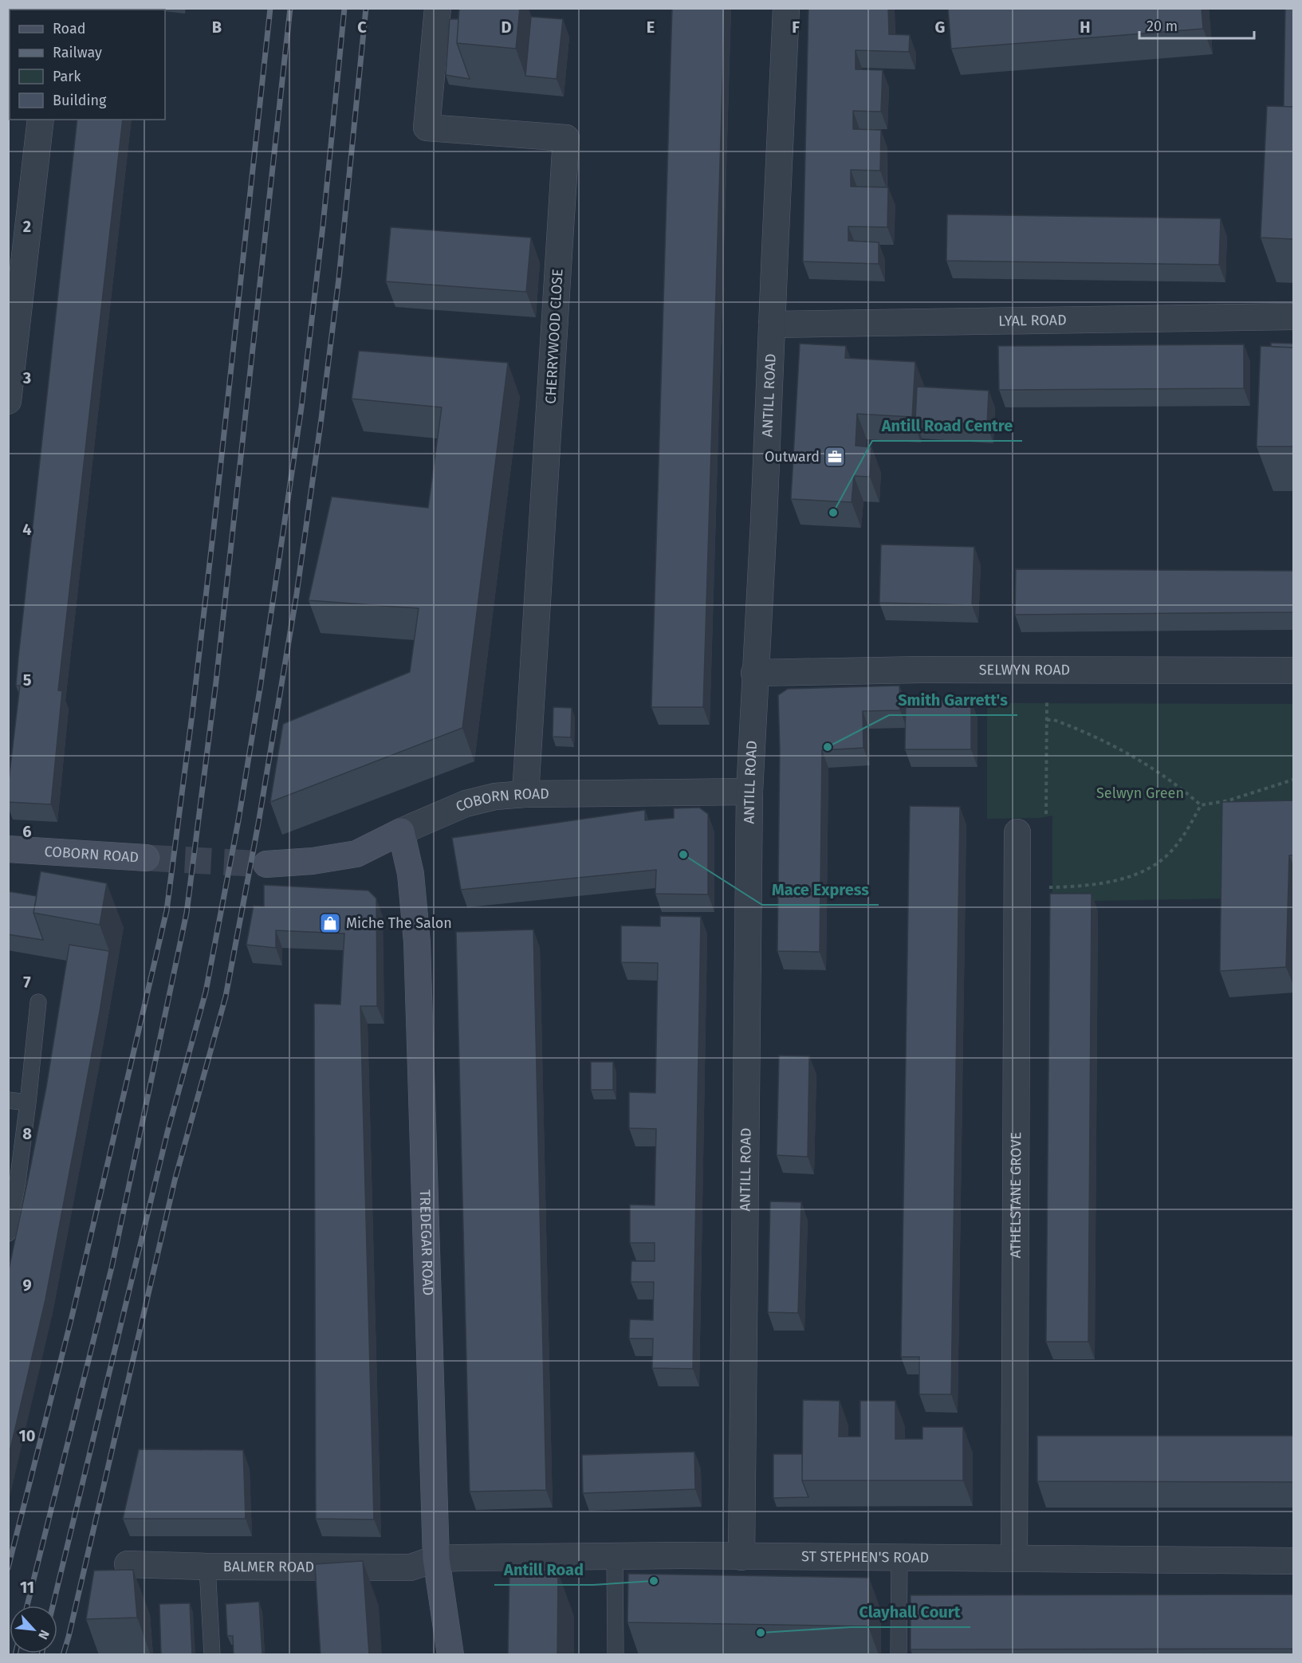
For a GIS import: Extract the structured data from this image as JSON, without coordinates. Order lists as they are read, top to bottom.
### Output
{
  "streets": {
    "street": [
      "LYAL ROAD",
      "CHERRYWOOD CLOSE",
      "ANTILL ROAD",
      "SELWYN ROAD",
      "COBORN ROAD",
      "ATHELSTANE GROVE",
      "TREDEGAR ROAD",
      "ST STEPHEN'S ROAD",
      "BALMER ROAD"
    ]
  },
  "crossings": [
    ["LYAL ROAD", "ANTILL ROAD"],
    ["CHERRYWOOD CLOSE", "COBORN ROAD"],
    ["ANTILL ROAD", "SELWYN ROAD"],
    ["ANTILL ROAD", "COBORN ROAD"],
    ["ANTILL ROAD", "ST STEPHEN'S ROAD"],
    ["COBORN ROAD", "TREDEGAR ROAD"],
    ["ATHELSTANE GROVE", "ST STEPHEN'S ROAD"],
    ["TREDEGAR ROAD", "ST STEPHEN'S ROAD"],
    ["TREDEGAR ROAD", "BALMER ROAD"],
    ["ST STEPHEN'S ROAD", "BALMER ROAD"]
  ],
  "parks": ["Selwyn Green"],
  "places": {
    "office": ["Outward"],
    "other": [
      "Antill Road Centre",
      "Smith Garrett's",
      "Mace Express",
      "Antill Road",
      "Clayhall Court"
    ],
    "shop": ["Miche The Salon"]
  },
  "legend": [
    "Road",
    "Railway",
    "Park",
    "Building"
  ],
  "scale_bar": "20 m",
  "north": "bottom right",
  "grid": {
    "columns": [
      "B",
      "C",
      "D",
      "E",
      "F",
      "G",
      "H"
    ],
    "rows": [
      "2",
      "3",
      "4",
      "5",
      "6",
      "7",
      "8",
      "9",
      "10",
      "11"
    ]
  }
}
